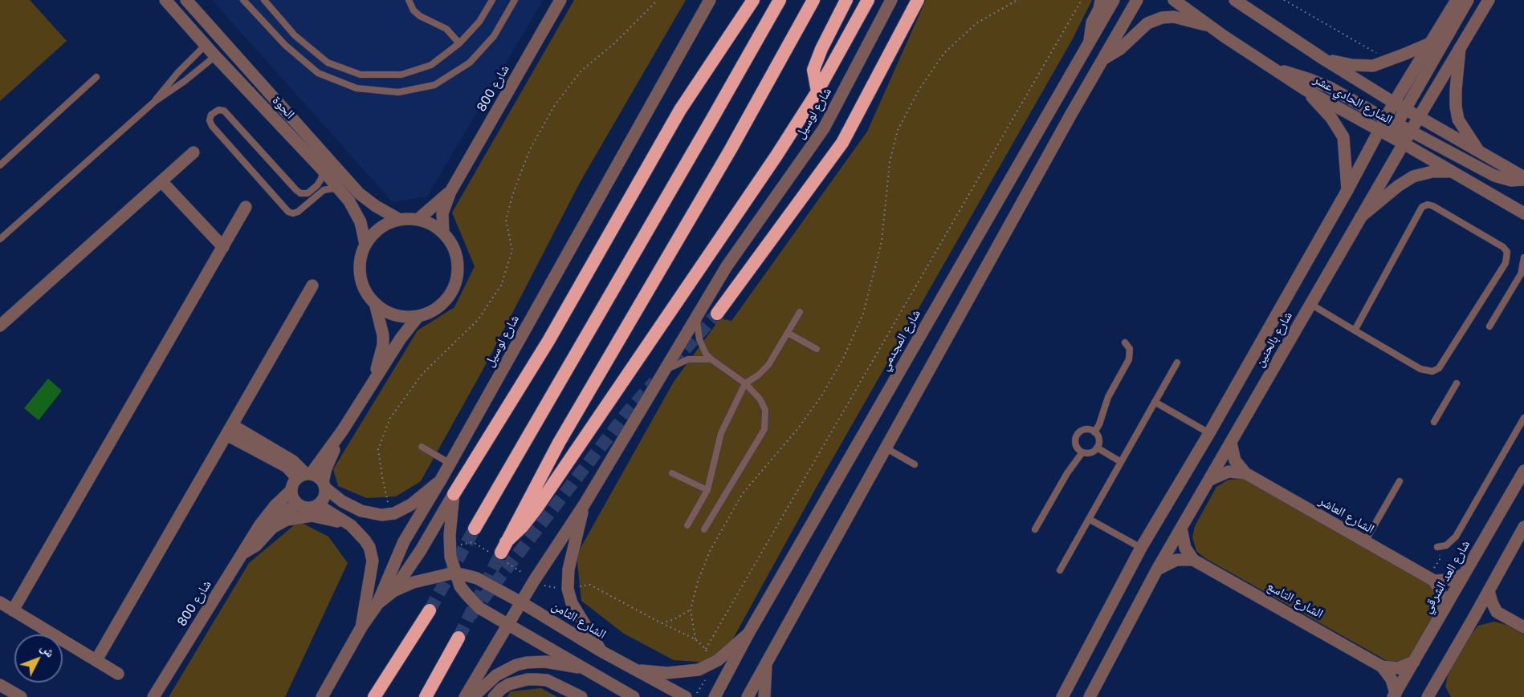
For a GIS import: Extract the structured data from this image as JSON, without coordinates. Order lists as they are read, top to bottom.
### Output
{
  "streets": {
    "street": [
      "شارع 800",
      "الشارع الحادي عشر",
      "الحوة",
      "شارع لوسيل",
      "شارع بالحنين",
      "شارع المجدمي",
      "الشارع العاشر",
      "شارع العد الشرقي",
      "الشارع التاسع",
      "الشارع الثامن"
    ]
  },
  "crossings": [
    ["شارع 800", "الحوة"],
    ["الشارع الحادي عشر", "شارع بالحنين"],
    ["شارع لوسيل", "الشارع الثامن"],
    ["شارع بالحنين", "الشارع العاشر"]
  ],
  "north": "top right"
}
